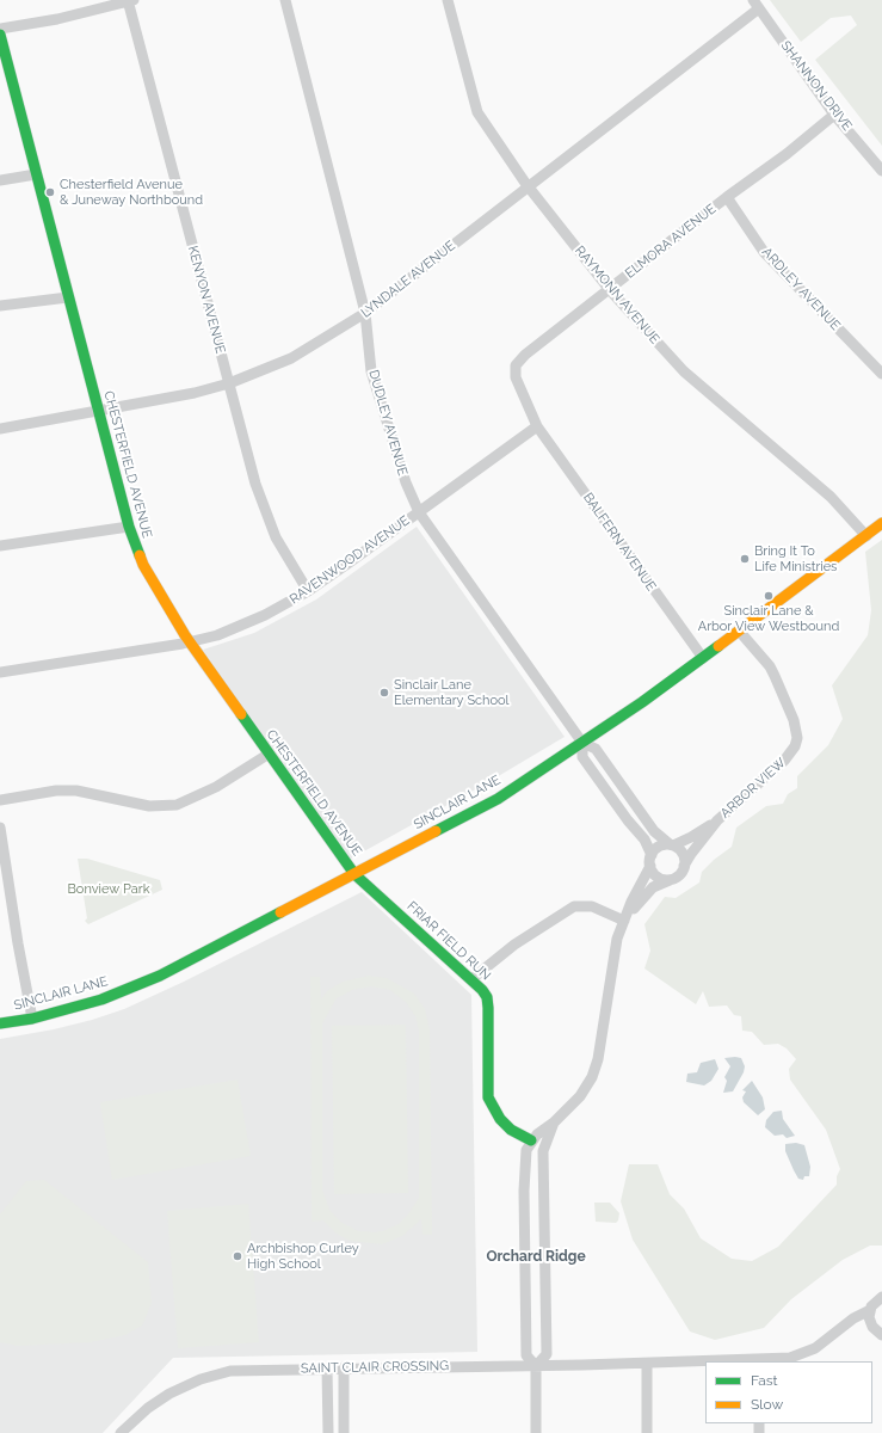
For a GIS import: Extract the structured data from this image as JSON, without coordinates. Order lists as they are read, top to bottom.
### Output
{
  "streets": {
    "street": [
      "SHANNON DRIVE",
      "ELMORA AVENUE",
      "LYNDALE AVENUE",
      "ARDLEY AVENUE",
      "RAYMONN AVENUE",
      "KENYON AVENUE",
      "DUDLEY AVENUE",
      "CHESTERFIELD AVENUE",
      "BALFERN AVENUE",
      "RAVENWOOD AVENUE",
      "ARBOR VIEW",
      "SINCLAIR LANE",
      "FRIAR FIELD RUN",
      "SAINT CLAIR CROSSING"
    ]
  },
  "crossings": [
    ["SHANNON DRIVE", "ELMORA AVENUE"],
    ["SHANNON DRIVE", "LYNDALE AVENUE"],
    ["ELMORA AVENUE", "ARDLEY AVENUE"],
    ["ELMORA AVENUE", "RAYMONN AVENUE"],
    ["ELMORA AVENUE", "BALFERN AVENUE"],
    ["ELMORA AVENUE", "RAVENWOOD AVENUE"],
    ["LYNDALE AVENUE", "RAYMONN AVENUE"],
    ["LYNDALE AVENUE", "KENYON AVENUE"],
    ["LYNDALE AVENUE", "DUDLEY AVENUE"],
    ["LYNDALE AVENUE", "CHESTERFIELD AVENUE"],
    ["RAYMONN AVENUE", "SINCLAIR LANE"],
    ["KENYON AVENUE", "RAVENWOOD AVENUE"],
    ["DUDLEY AVENUE", "RAVENWOOD AVENUE"],
    ["DUDLEY AVENUE", "SINCLAIR LANE"],
    ["CHESTERFIELD AVENUE", "RAVENWOOD AVENUE"],
    ["CHESTERFIELD AVENUE", "SINCLAIR LANE"],
    ["CHESTERFIELD AVENUE", "FRIAR FIELD RUN"],
    ["BALFERN AVENUE", "RAVENWOOD AVENUE"],
    ["BALFERN AVENUE", "SINCLAIR LANE"],
    ["ARBOR VIEW", "SINCLAIR LANE"],
    ["SINCLAIR LANE", "FRIAR FIELD RUN"]
  ],
  "districts": ["Orchard Ridge"],
  "parks": ["Bonview Park"],
  "places": [
    "Chesterfield Avenue & Juneway Northbound",
    "Bring It To Life Ministries",
    "Sinclair Lane & Arbor View Westbound",
    "Sinclair Lane Elementary School",
    "Archbishop Curley High School"
  ],
  "legend": ["Fast", "Slow"]
}
